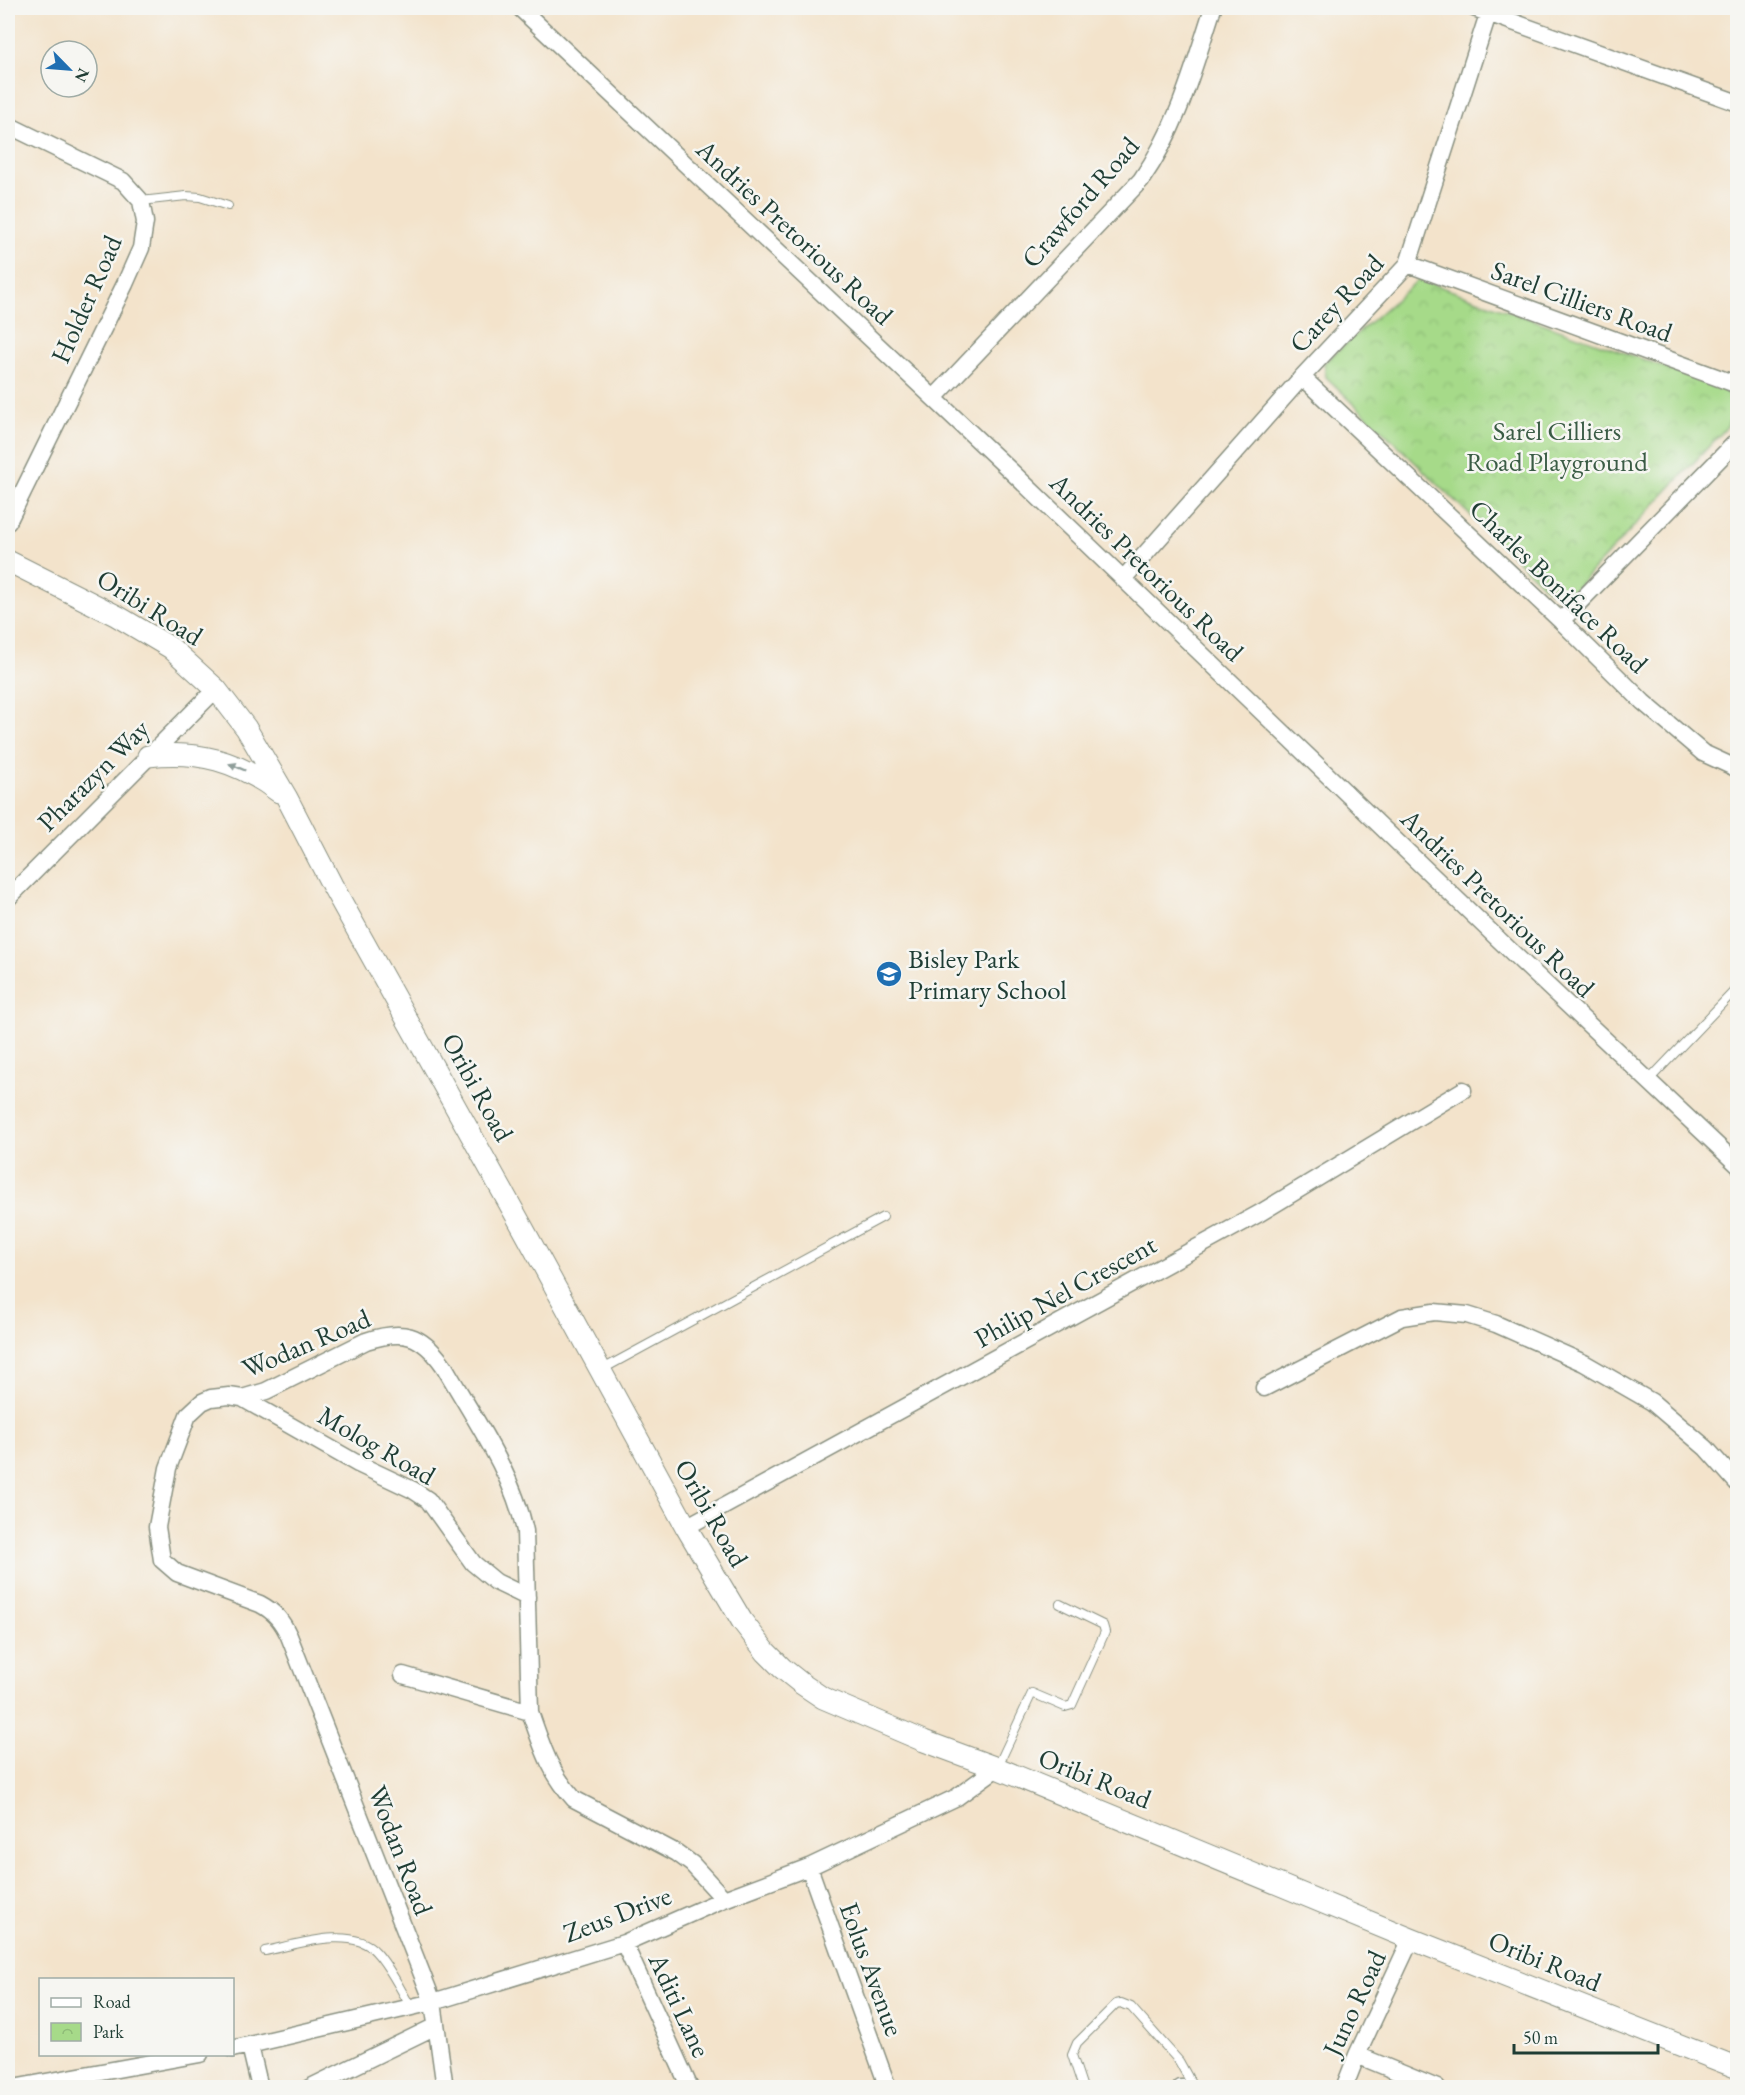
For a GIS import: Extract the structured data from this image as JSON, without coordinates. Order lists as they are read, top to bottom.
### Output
{
  "streets": {
    "street": [
      "Crawford Road",
      "Andries Pretorious Road",
      "Holder Road",
      "Sarel Cilliers Road",
      "Carey Road",
      "Charles Boniface Road",
      "Oribi Road",
      "Pharazyn Way",
      "Philip Nel Crescent",
      "Wodan Road",
      "Molog Road",
      "Zeus Drive",
      "Eolus Avenue",
      "Juno Road",
      "Aditi Lane"
    ]
  },
  "crossings": [
    ["Crawford Road", "Andries Pretorious Road"],
    ["Andries Pretorious Road", "Carey Road"],
    ["Sarel Cilliers Road", "Carey Road"],
    ["Carey Road", "Charles Boniface Road"],
    ["Oribi Road", "Pharazyn Way"],
    ["Oribi Road", "Philip Nel Crescent"],
    ["Oribi Road", "Zeus Drive"],
    ["Oribi Road", "Juno Road"],
    ["Wodan Road", "Molog Road"],
    ["Wodan Road", "Zeus Drive"],
    ["Zeus Drive", "Eolus Avenue"],
    ["Zeus Drive", "Aditi Lane"]
  ],
  "parks": ["Sarel Cilliers Road Playground"],
  "places": {
    "school or university": ["Bisley Park Primary School"]
  },
  "legend": ["Road", "Park"],
  "scale_bar": "50 m",
  "north": "bottom right"
}
